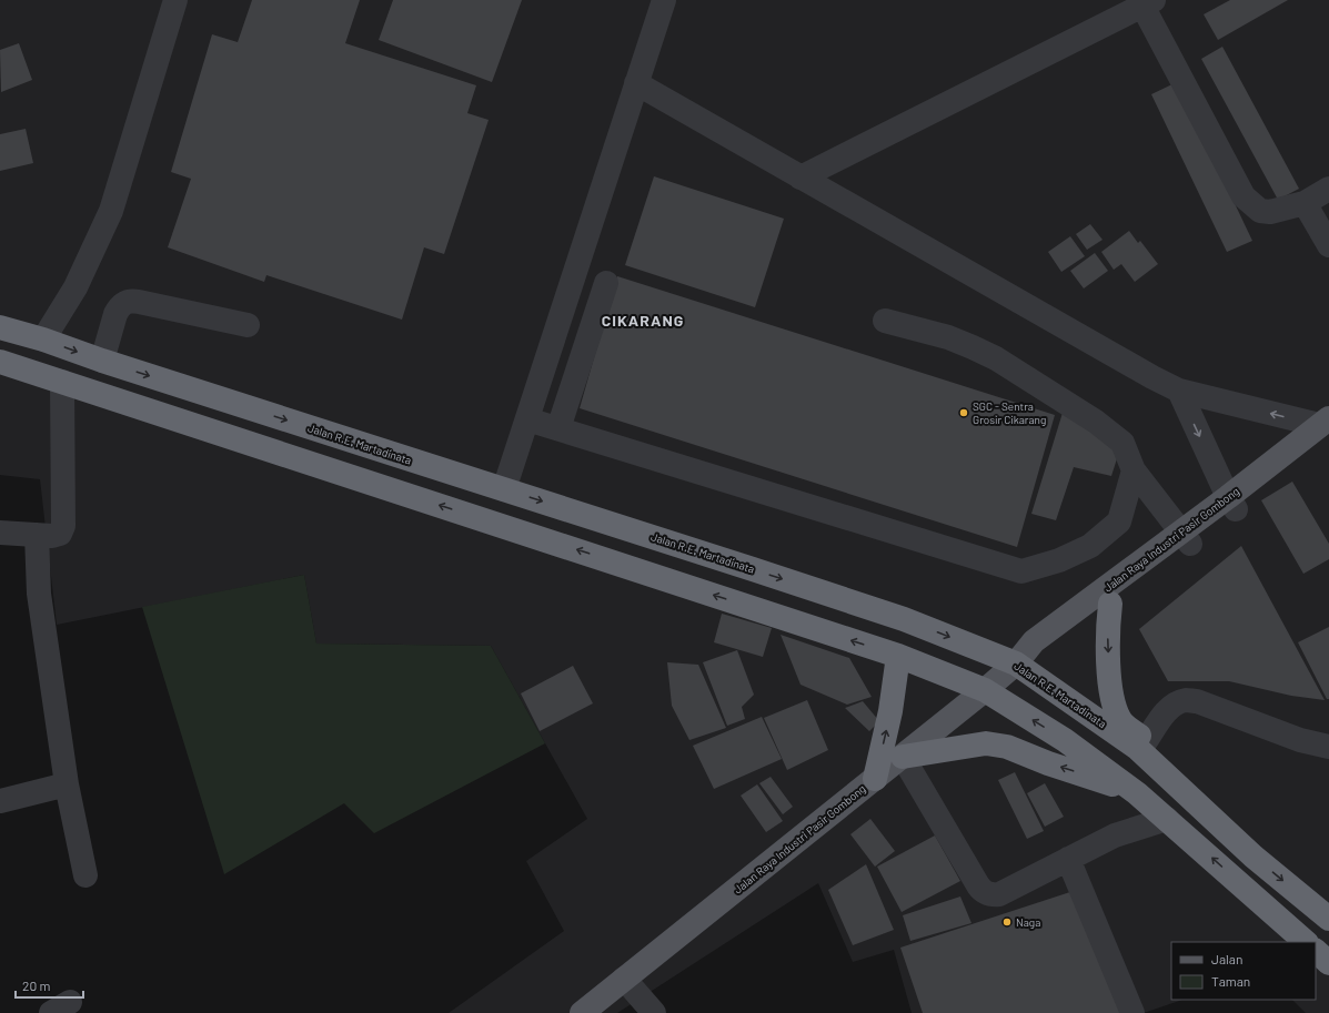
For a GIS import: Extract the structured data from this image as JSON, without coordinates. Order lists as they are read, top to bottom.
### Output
{
  "streets": {
    "highway": ["Jalan R.E. Martadinata"],
    "main road": ["Jalan Raya Industri Pasir Gombong"]
  },
  "crossings": [
    ["Jalan R.E. Martadinata", "Jalan Raya Industri Pasir Gombong"]
  ],
  "districts": ["CIKARANG"],
  "places": ["SGC - Sentra Grosir Cikarang", "Naga"],
  "legend": ["Jalan", "Taman"],
  "scale_bar": "20 m"
}
